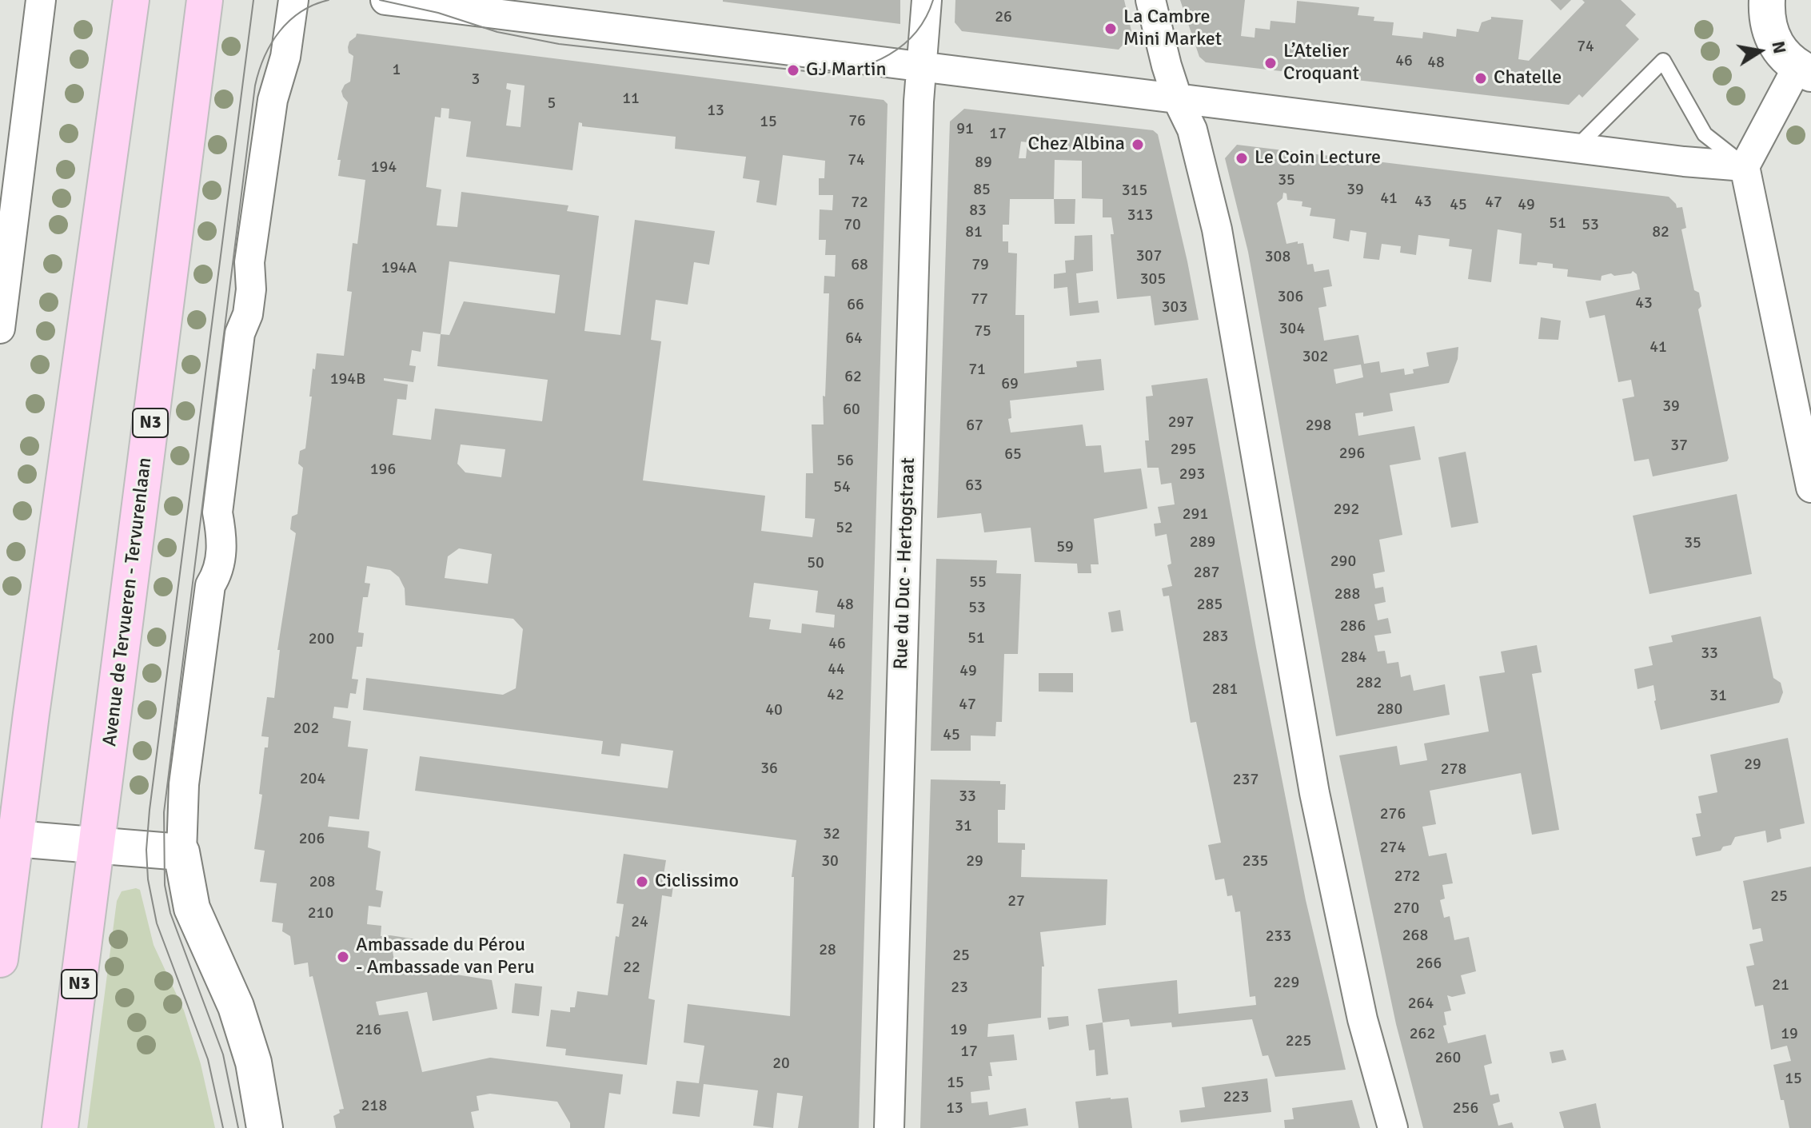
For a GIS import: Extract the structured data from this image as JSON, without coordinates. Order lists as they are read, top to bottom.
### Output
{
  "streets": {
    "main road": ["N3", "Avenue de Tervueren - Tervurenlaan"],
    "street": ["Rue du Duc - Hertogstraat"]
  },
  "places": [
    "La Cambre Mini Market",
    "L’Atelier Croquant",
    "GJ Martin",
    "Chatelle",
    "Chez Albina",
    "Le Coin Lecture",
    "Ciclissimo",
    "Ambassade du Pérou - Ambassade van Peru"
  ],
  "house_numbers": [
    "26",
    "74",
    "46",
    "48",
    "1",
    "3",
    "11",
    "5",
    "13",
    "76",
    "15",
    "91",
    "17",
    "74",
    "89",
    "194",
    "35",
    "85",
    "39",
    "315",
    "41",
    "43",
    "72",
    "47",
    "45",
    "49",
    "83",
    "313",
    "51",
    "70",
    "53",
    "81",
    "82",
    "307",
    "308",
    "68",
    "79",
    "194A",
    "305",
    "306",
    "77",
    "43",
    "66",
    "303",
    "304",
    "75",
    "64",
    "41",
    "302",
    "71",
    "62",
    "194B",
    "69",
    "39",
    "60",
    "297",
    "67",
    "298",
    "37",
    "295",
    "296",
    "65",
    "56",
    "196",
    "293",
    "63",
    "54",
    "292",
    "291",
    "52",
    "289",
    "35",
    "59",
    "290",
    "50",
    "287",
    "55",
    "288",
    "48",
    "285",
    "53",
    "286",
    "283",
    "51",
    "200",
    "46",
    "33",
    "284",
    "44",
    "49",
    "282",
    "281",
    "42",
    "31",
    "47",
    "280",
    "40",
    "202",
    "45",
    "29",
    "36",
    "278",
    "204",
    "237",
    "33",
    "276",
    "31",
    "32",
    "206",
    "274",
    "30",
    "29",
    "235",
    "272",
    "208",
    "25",
    "27",
    "270",
    "210",
    "24",
    "268",
    "233",
    "28",
    "25",
    "266",
    "22",
    "229",
    "21",
    "23",
    "264",
    "216",
    "19",
    "262",
    "19",
    "225",
    "17",
    "260",
    "20",
    "15",
    "15",
    "223",
    "218",
    "13",
    "256"
  ],
  "north": "right"
}
